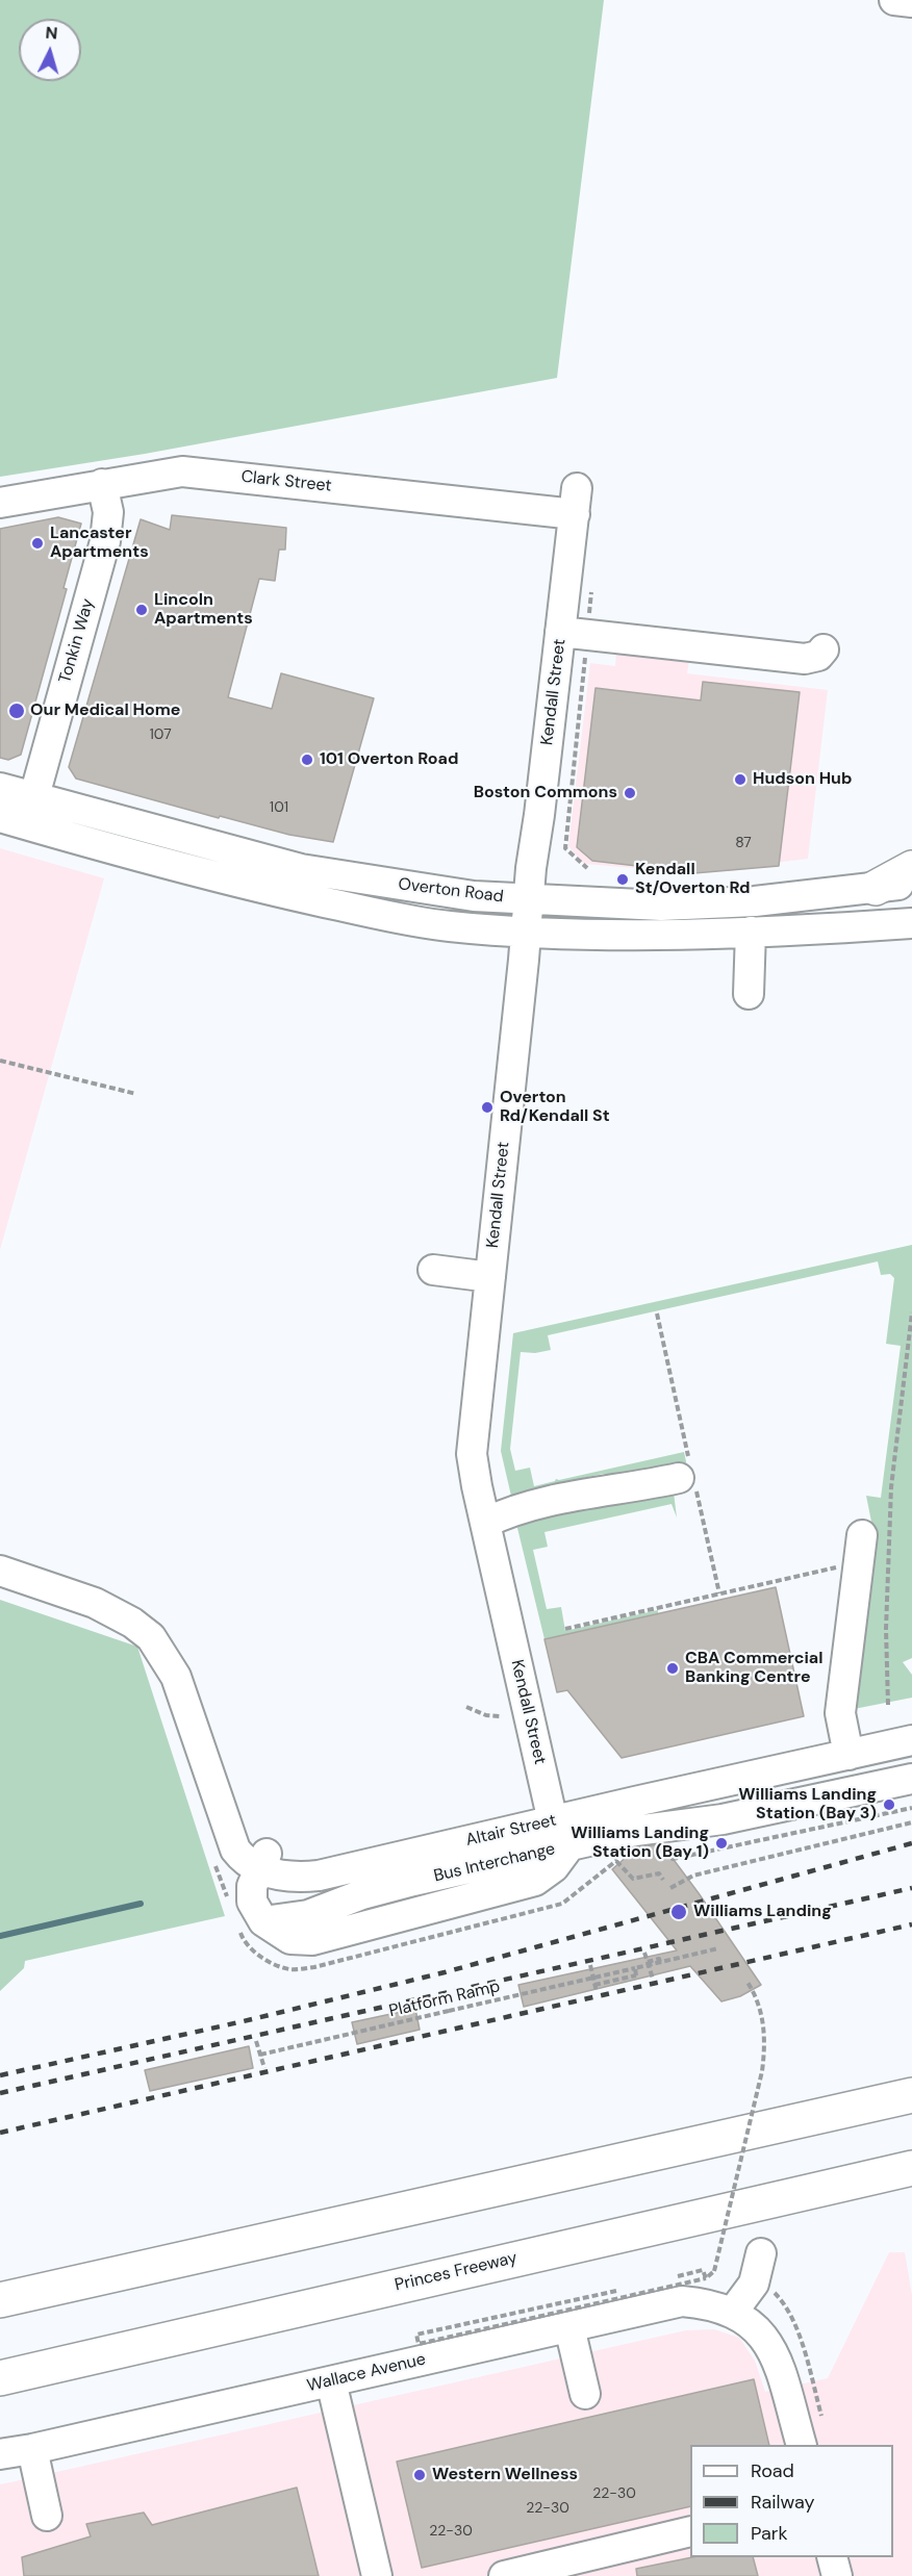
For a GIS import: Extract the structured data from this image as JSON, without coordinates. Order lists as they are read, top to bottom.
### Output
{
  "streets": {
    "highway": ["Princes Freeway"],
    "street": [
      "Clark Street",
      "Tonkin Way",
      "Kendall Street",
      "Overton Road",
      "Altair Street",
      "Bus Interchange",
      "Wallace Avenue"
    ],
    "path": ["Platform Ramp"]
  },
  "crossings": [
    ["Clark Street", "Tonkin Way"],
    ["Clark Street", "Kendall Street"],
    ["Tonkin Way", "Overton Road"],
    ["Kendall Street", "Overton Road"],
    ["Kendall Street", "Altair Street"]
  ],
  "places": [
    "Lancaster Apartments",
    "Lincoln Apartments",
    "Our Medical Home",
    "101 Overton Road",
    "Hudson Hub",
    "Boston Commons",
    "Kendall St/Overton Rd",
    "Overton Rd/Kendall St",
    "CBA Commercial Banking Centre",
    "Williams Landing Station (Bay 3)",
    "Williams Landing Station (Bay 1)",
    "Williams Landing",
    "Western Wellness"
  ],
  "house_numbers": [
    "107",
    "101",
    "87",
    "22-30",
    "22-30",
    "22-30"
  ],
  "legend": ["Road", "Railway", "Park"],
  "north": "top"
}
